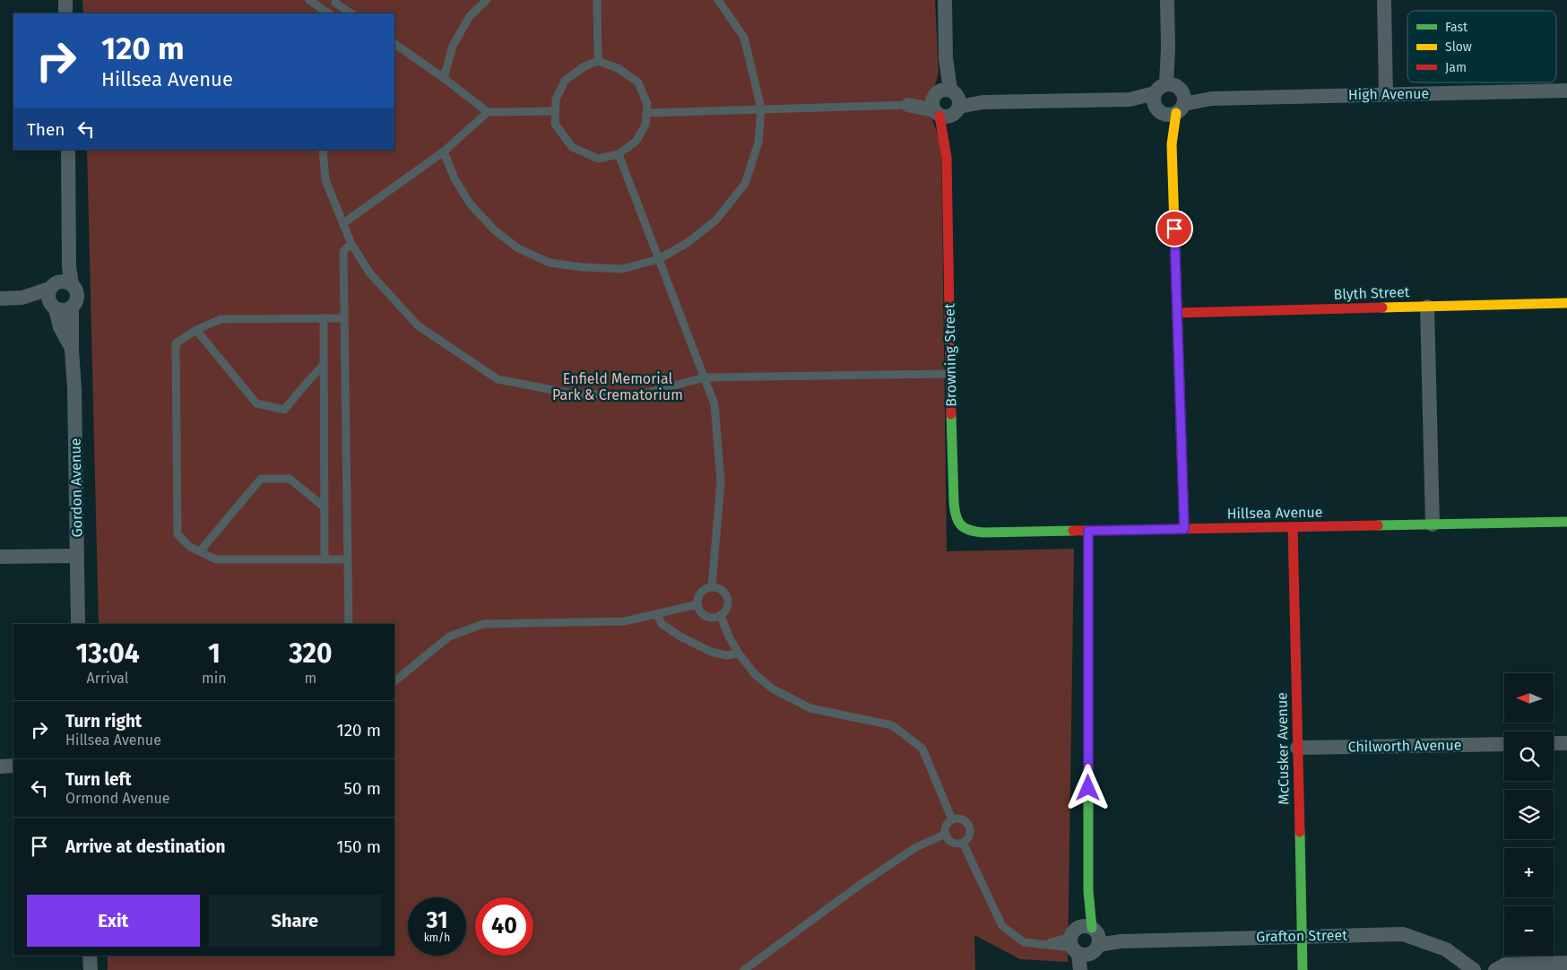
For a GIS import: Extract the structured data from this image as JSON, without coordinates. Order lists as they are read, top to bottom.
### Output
{
  "streets": {
    "street": [
      "High Avenue",
      "Blyth Street",
      "Browning Street",
      "Gordon Avenue",
      "Hillsea Avenue",
      "Chilworth Avenue",
      "McCusker Avenue",
      "Grafton Street"
    ]
  },
  "crossings": [
    ["High Avenue", "Browning Street"],
    ["Browning Street", "Hillsea Avenue"],
    ["Hillsea Avenue", "McCusker Avenue"],
    ["Chilworth Avenue", "McCusker Avenue"],
    ["McCusker Avenue", "Grafton Street"]
  ],
  "parks": ["Enfield Memorial Park & Crematorium"],
  "legend": ["Fast", "Slow", "Jam"],
  "north": "left",
  "page": {
    "turn": ["120 m", "Hillsea Avenue"],
    "then": "Then",
    "eta": [
      "13:04",
      "Arrival",
      "1",
      "min",
      "320",
      "m"
    ],
    "map_buttons": ["+", "−"],
    "list": [
      {
        "name": "Turn right",
        "note": "Hillsea Avenue",
        "value": "120 m"
      },
      {
        "name": "Turn left",
        "note": "Ormond Avenue",
        "value": "50 m"
      },
      {
        "name": "Arrive at destination",
        "value": "150 m"
      }
    ],
    "buttons": ["Exit", "Share"],
    "speed": "31 km/h",
    "limit": "40"
  }
}
